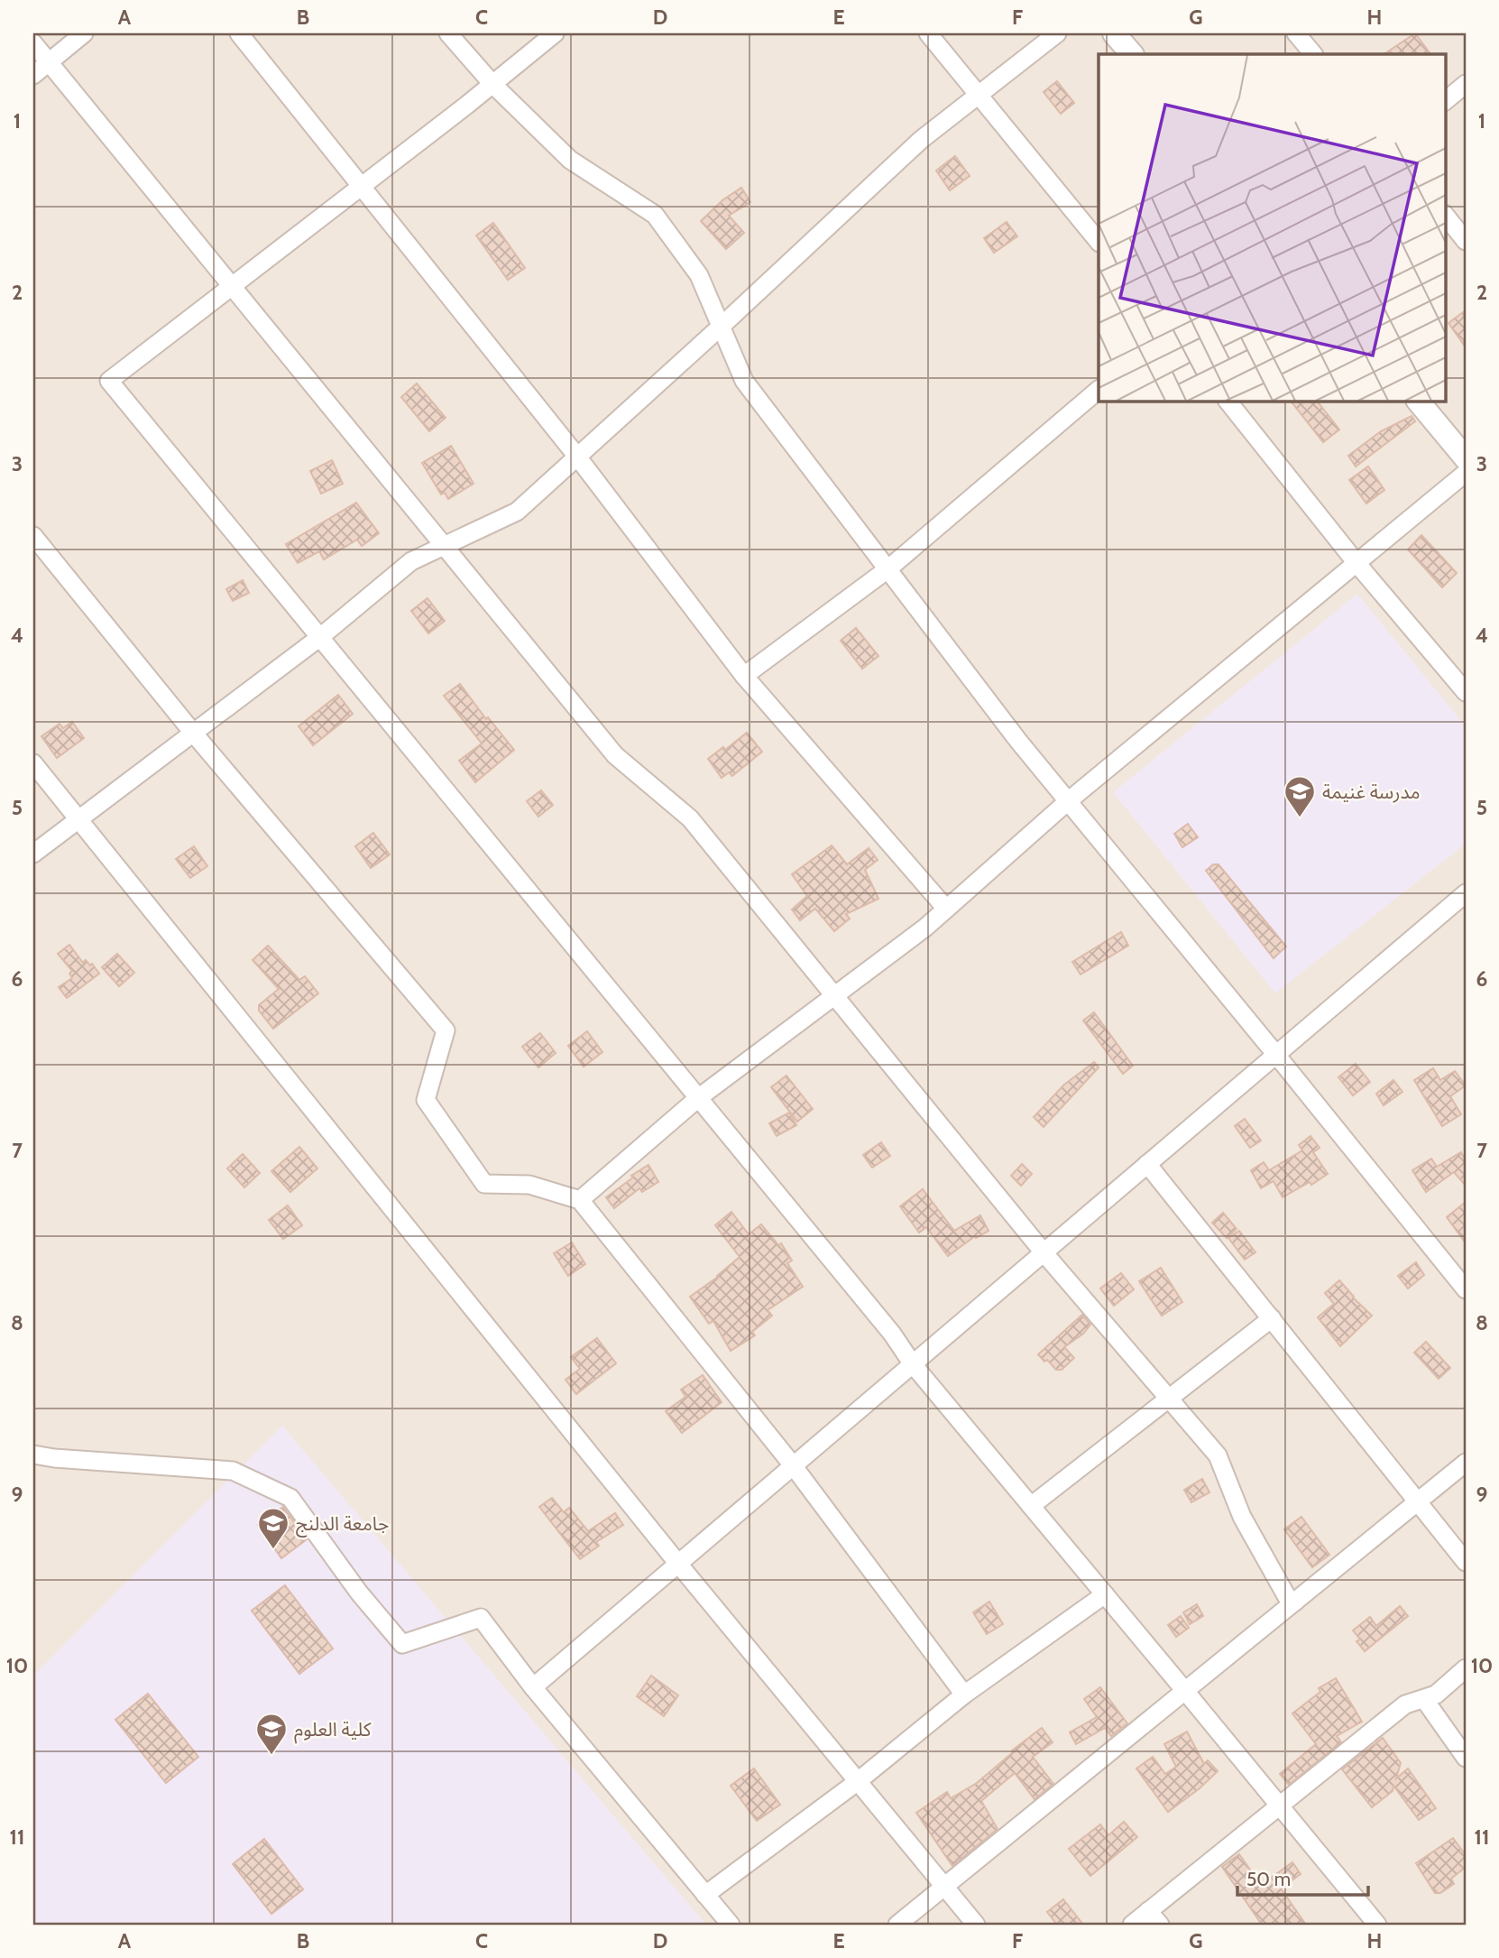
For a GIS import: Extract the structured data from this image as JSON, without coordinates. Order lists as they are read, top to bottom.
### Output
{
  "places": {
    "school or university": ["مدرسة غنيمة", "جامعة الدلنج", "كلية العلوم"]
  },
  "scale_bar": "50 m",
  "grid": {
    "columns": [
      "A",
      "B",
      "C",
      "D",
      "E",
      "F",
      "G",
      "H"
    ],
    "rows": [
      "1",
      "2",
      "3",
      "4",
      "5",
      "6",
      "7",
      "8",
      "9",
      "10",
      "11"
    ]
  }
}
